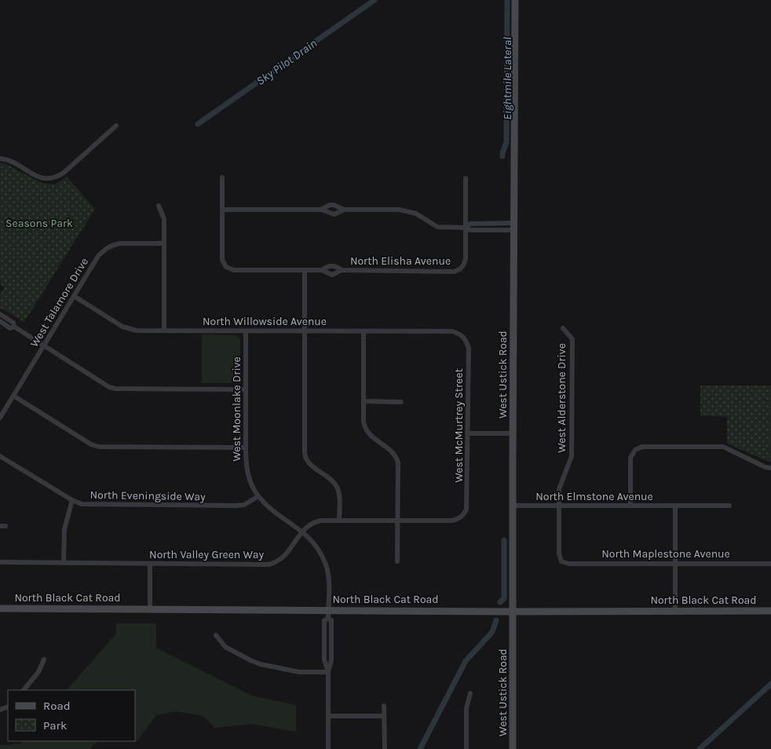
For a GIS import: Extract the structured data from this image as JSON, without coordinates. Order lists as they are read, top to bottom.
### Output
{
  "streets": {
    "main road": ["West Ustick Road", "North Black Cat Road"],
    "street": [
      "North Elisha Avenue",
      "West Talamore Drive",
      "North Willowside Avenue",
      "West Alderstone Drive",
      "West Moonlake Drive",
      "West McMurtrey Street",
      "North Eveningside Way",
      "North Elmstone Avenue",
      "North Maplestone Avenue",
      "North Valley Green Way"
    ]
  },
  "crossings": [
    ["West Talamore Drive", "North Willowside Avenue"],
    ["North Willowside Avenue", "West Moonlake Drive"],
    ["North Willowside Avenue", "West McMurtrey Street"],
    ["West Ustick Road", "North Elmstone Avenue"],
    ["West Ustick Road", "North Black Cat Road"],
    ["West Alderstone Drive", "North Elmstone Avenue"],
    ["West Alderstone Drive", "North Maplestone Avenue"],
    ["West Moonlake Drive", "North Eveningside Way"],
    ["West Moonlake Drive", "North Valley Green Way"],
    ["West Moonlake Drive", "North Black Cat Road"],
    ["West McMurtrey Street", "North Valley Green Way"]
  ],
  "water": ["Sky Pilot Drain", "Eightmile Lateral"],
  "parks": ["Seasons Park"],
  "legend": ["Road", "Park"]
}
